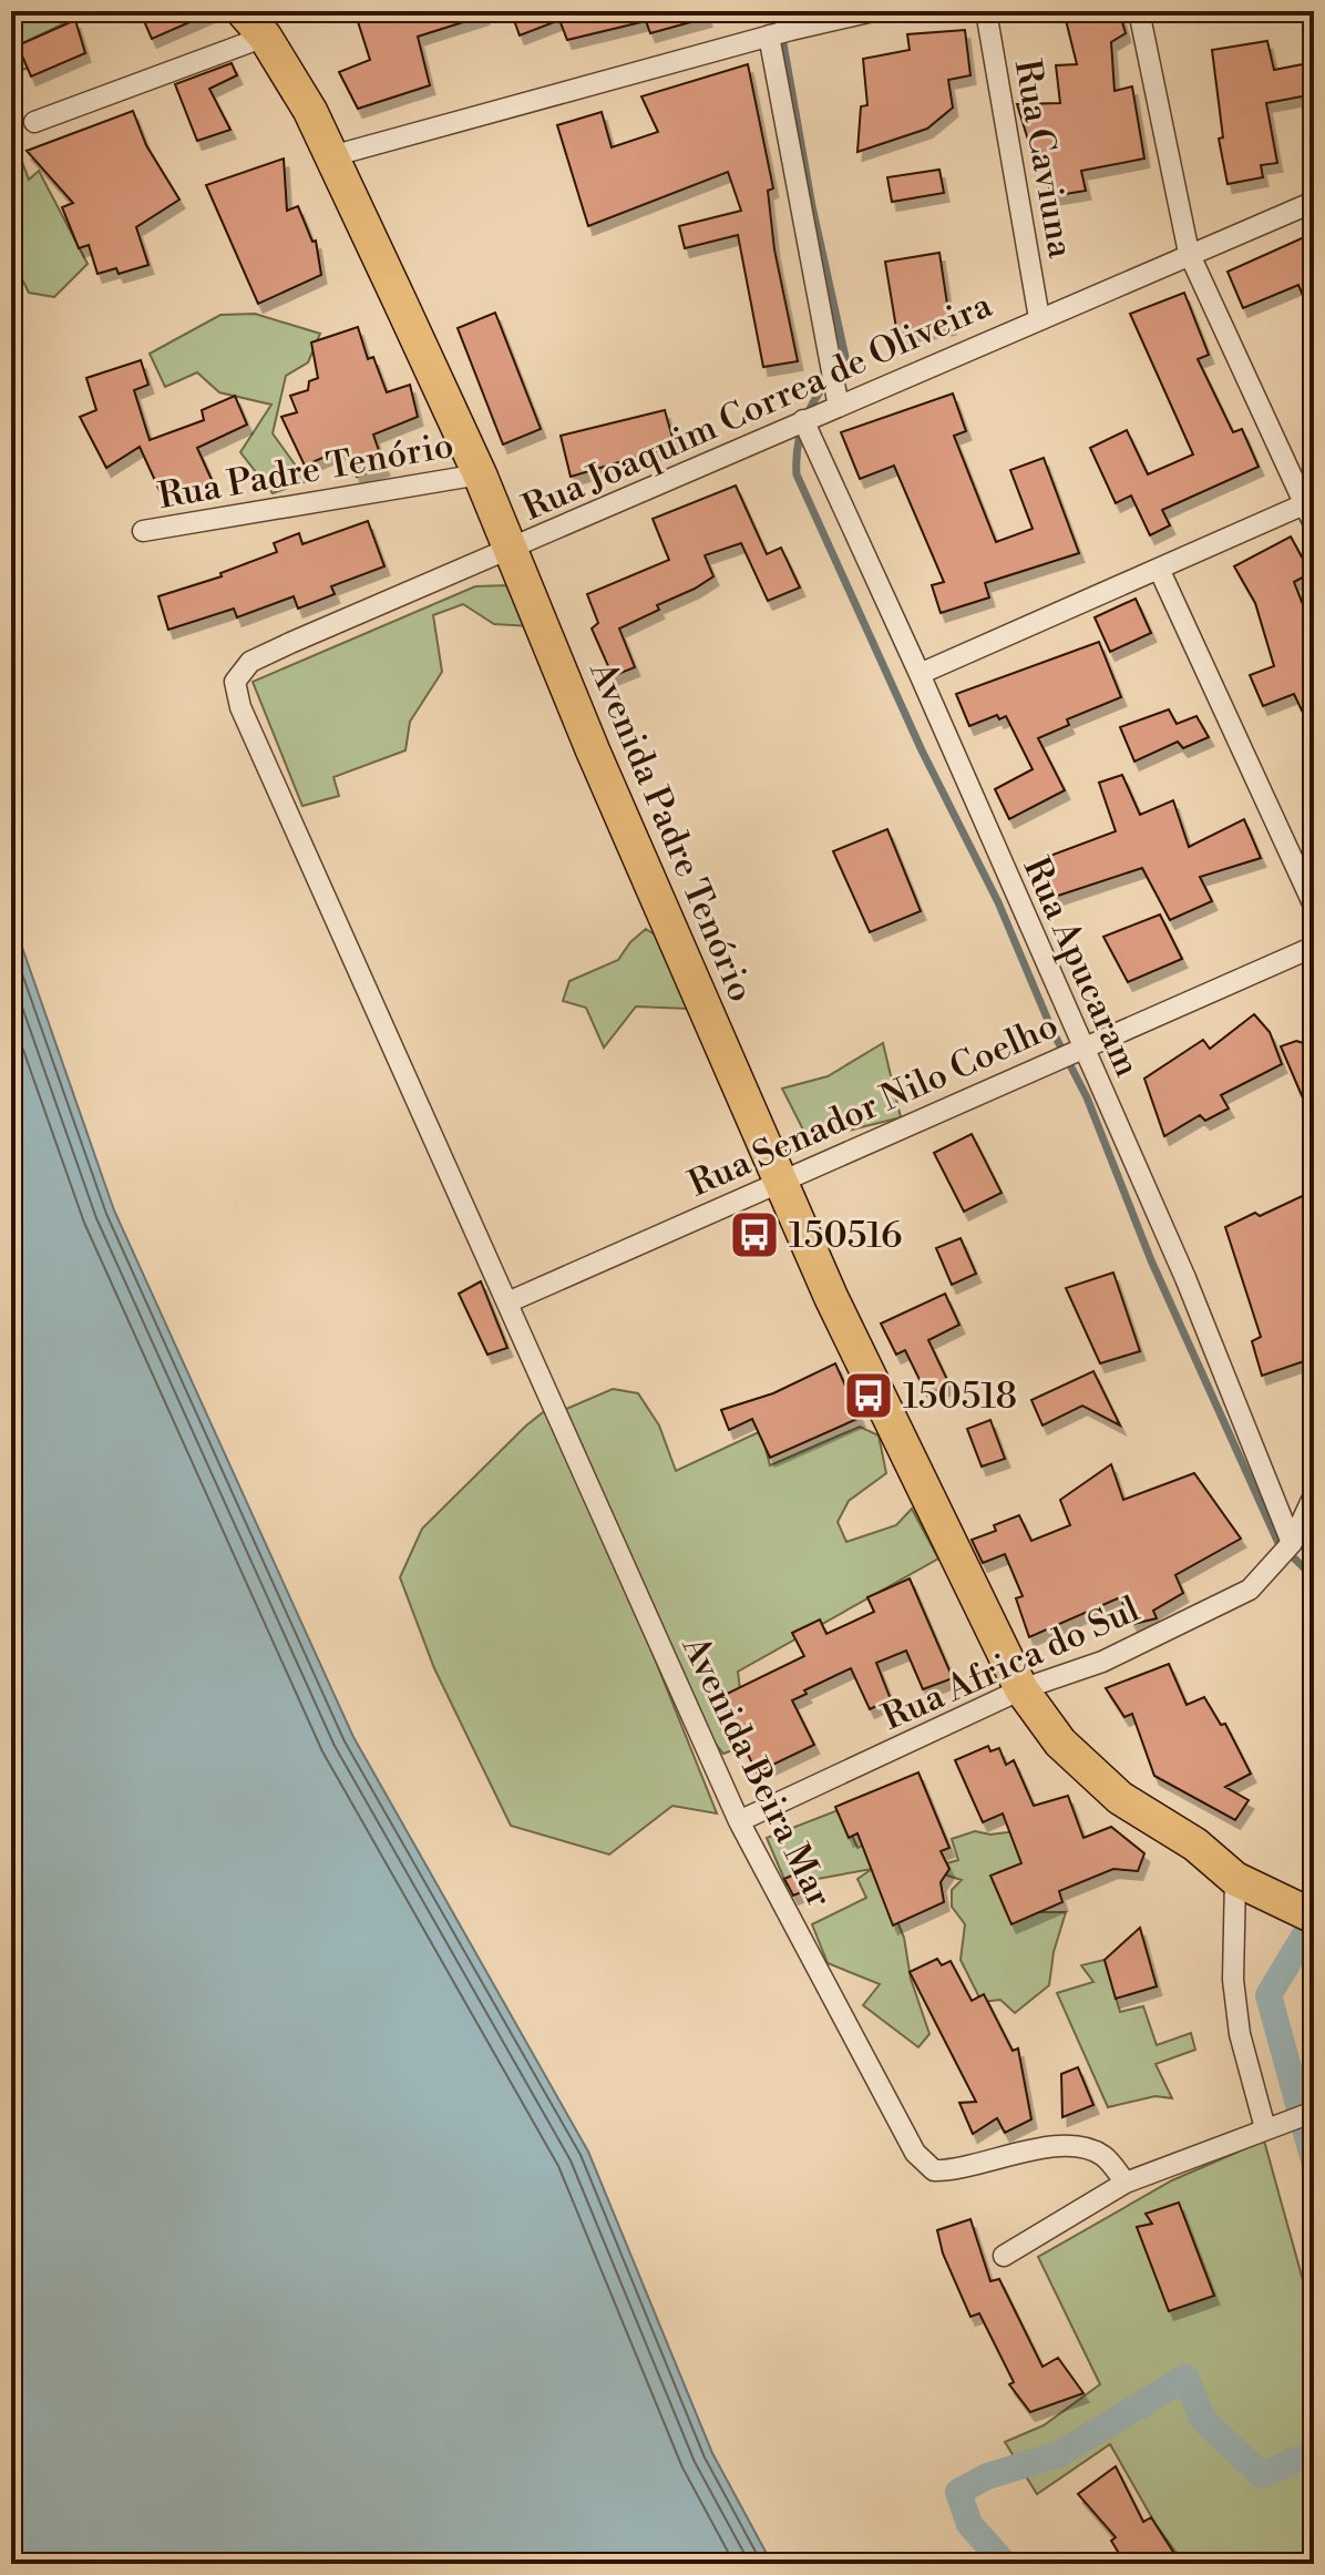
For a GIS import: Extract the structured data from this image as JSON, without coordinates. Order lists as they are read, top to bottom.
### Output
{
  "streets": {
    "main road": ["Avenida Padre Tenório"],
    "street": [
      "Rua Caviuna",
      "Rua Joaquim Correa de Oliveira",
      "Rua Padre Tenório",
      "Rua Apucaram",
      "Rua Senador Nilo Coelho",
      "Rua Africa do Sul",
      "Avenida Beira Mar"
    ]
  },
  "crossings": [
    ["Rua Caviuna", "Rua Joaquim Correa de Oliveira"],
    ["Rua Joaquim Correa de Oliveira", "Avenida Padre Tenório"],
    ["Rua Joaquim Correa de Oliveira", "Rua Apucaram"],
    ["Rua Joaquim Correa de Oliveira", "Avenida Beira Mar"],
    ["Rua Padre Tenório", "Avenida Padre Tenório"],
    ["Avenida Padre Tenório", "Rua Senador Nilo Coelho"],
    ["Avenida Padre Tenório", "Rua Africa do Sul"],
    ["Rua Apucaram", "Rua Senador Nilo Coelho"],
    ["Rua Apucaram", "Rua Africa do Sul"],
    ["Rua Senador Nilo Coelho", "Avenida Beira Mar"],
    ["Rua Africa do Sul", "Avenida Beira Mar"]
  ],
  "places": {
    "bus stop": ["150516", "150518"]
  }
}
